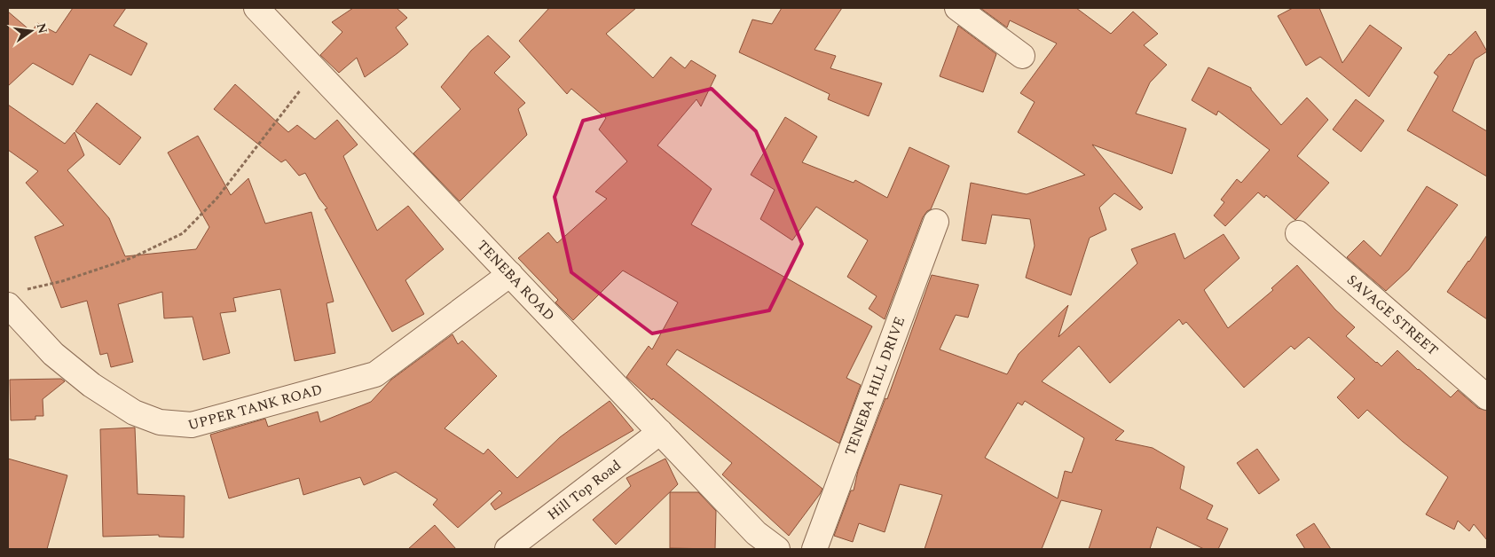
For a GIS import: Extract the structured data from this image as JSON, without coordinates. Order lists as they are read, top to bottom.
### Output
{
  "streets": {
    "street": [
      "TENEBA ROAD",
      "SAVAGE STREET",
      "TENEBA HILL DRIVE",
      "UPPER TANK ROAD",
      "Hill Top Road"
    ]
  },
  "crossings": [
    ["TENEBA ROAD", "UPPER TANK ROAD"],
    ["TENEBA ROAD", "Hill Top Road"]
  ],
  "north": "right"
}
